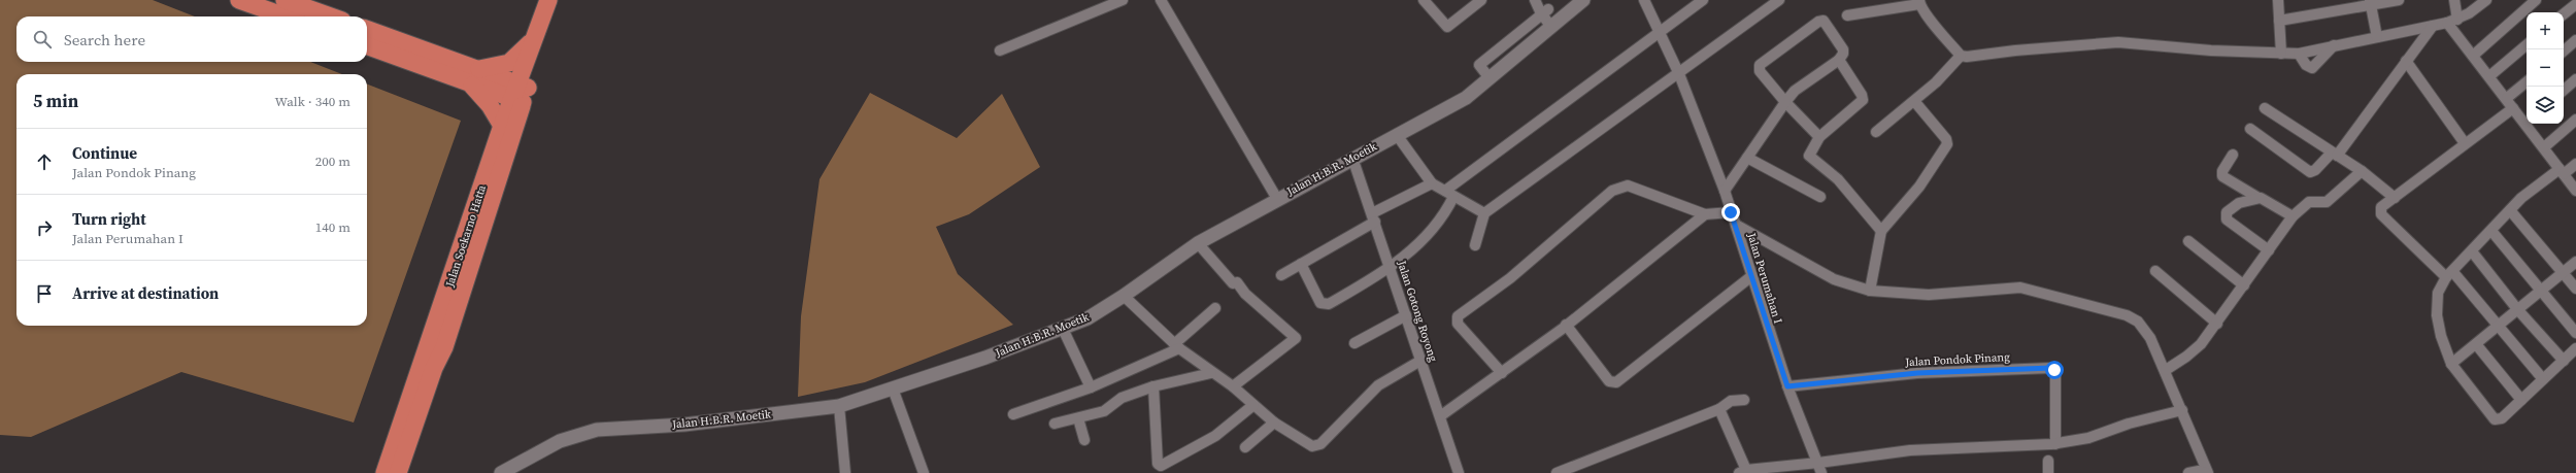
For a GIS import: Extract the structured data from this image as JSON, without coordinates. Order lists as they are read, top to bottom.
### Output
{
  "streets": {
    "highway": ["Jalan Soekarno Hatta"],
    "street": [
      "Jalan H.B.R. Moetik",
      "Jalan Perumahan I",
      "Jalan Gotong Royong",
      "Jalan Pondok Pinang"
    ]
  },
  "crossings": [
    ["Jalan H.B.R. Moetik", "Jalan Gotong Royong"],
    ["Jalan Perumahan I", "Jalan Pondok Pinang"]
  ],
  "page": {
    "map_buttons": ["+", "−"],
    "search": "Search here",
    "heading": ["5 min", "Walk · 340 m"],
    "list": [
      ["Continue", "Jalan Pondok Pinang", "200 m"],
      ["Turn right", "Jalan Perumahan I", "140 m"],
      "Arrive at destination"
    ]
  }
}
